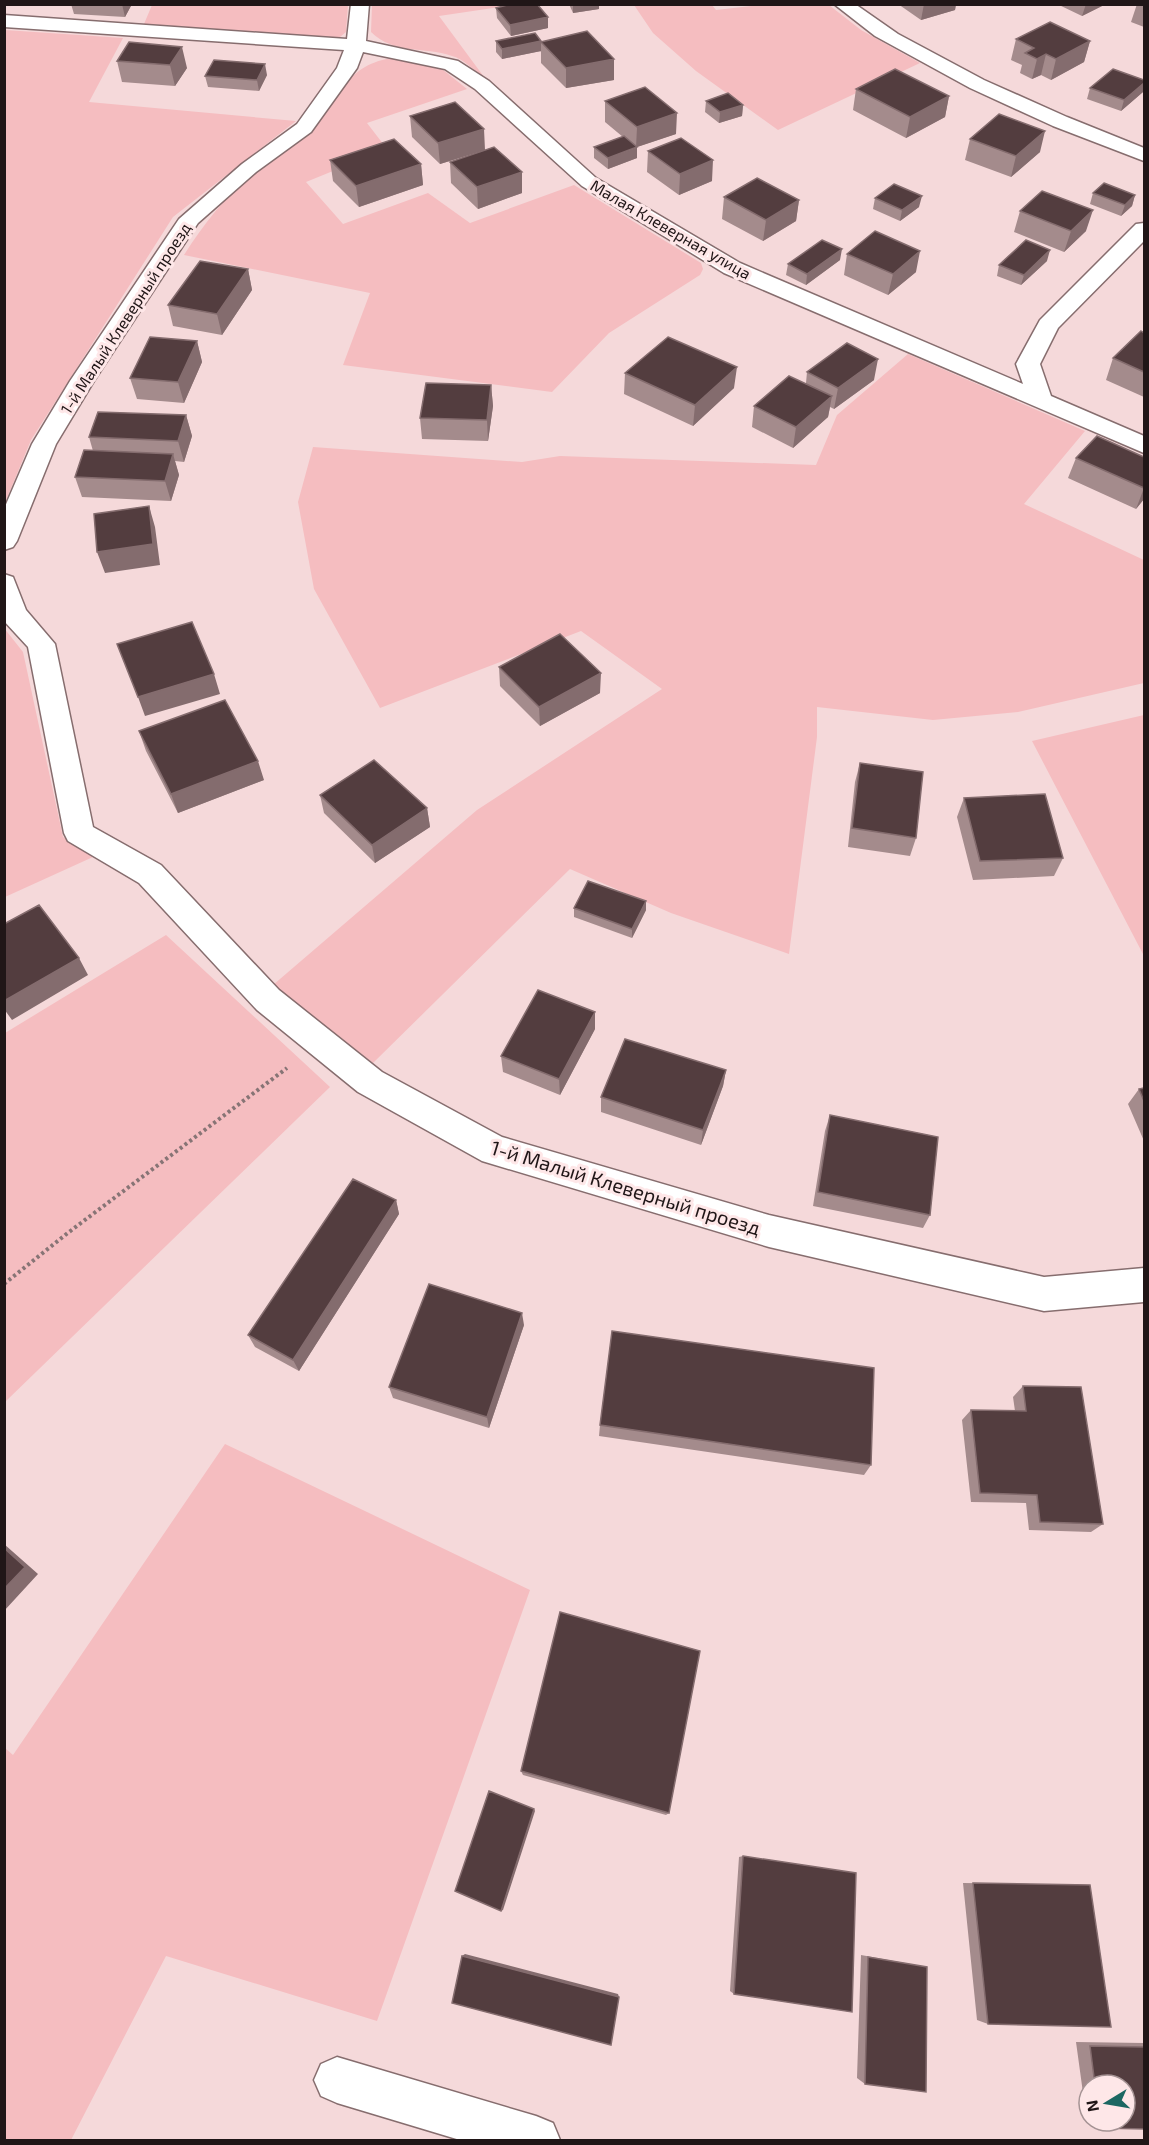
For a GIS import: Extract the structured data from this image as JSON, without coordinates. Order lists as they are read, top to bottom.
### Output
{
  "streets": {
    "street": ["Малая Клеверная улица", "1-й Малый Клеверный проезд"]
  },
  "crossings": [
    ["Малая Клеверная улица", "1-й Малый Клеверный проезд"]
  ],
  "north": "left"
}
